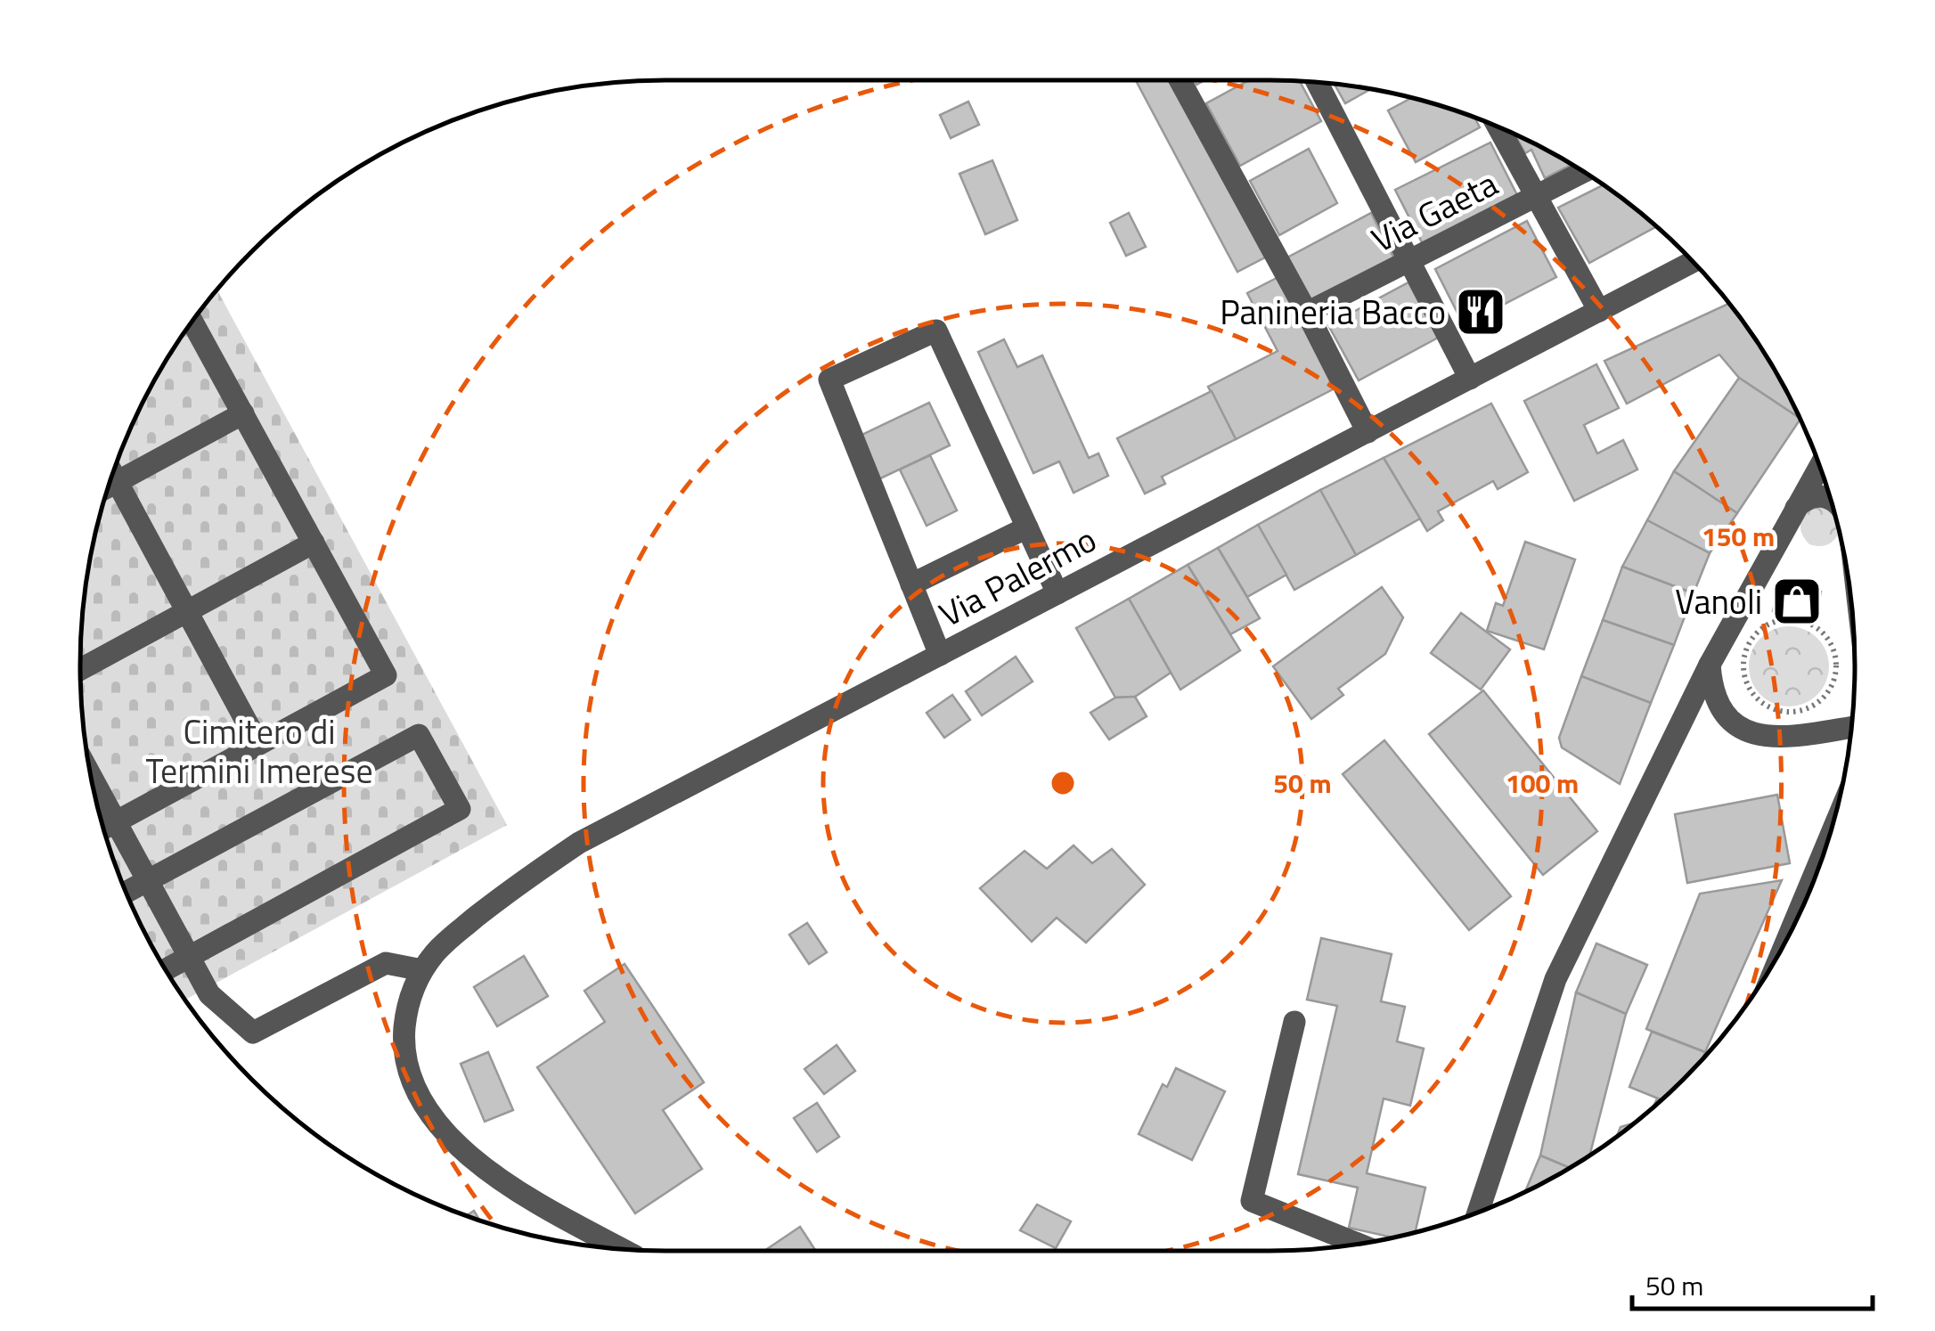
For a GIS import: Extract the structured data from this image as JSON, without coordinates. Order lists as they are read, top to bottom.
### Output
{
  "streets": {
    "street": ["Via Gaeta", "Via Palermo"]
  },
  "parks": ["Cimitero di Termini Imerese"],
  "places": {
    "restaurant": ["Panineria Bacco"],
    "shop": ["Vanoli"]
  },
  "scale_bar": "50 m",
  "rings": ["150 m", "50 m", "100 m"]
}
